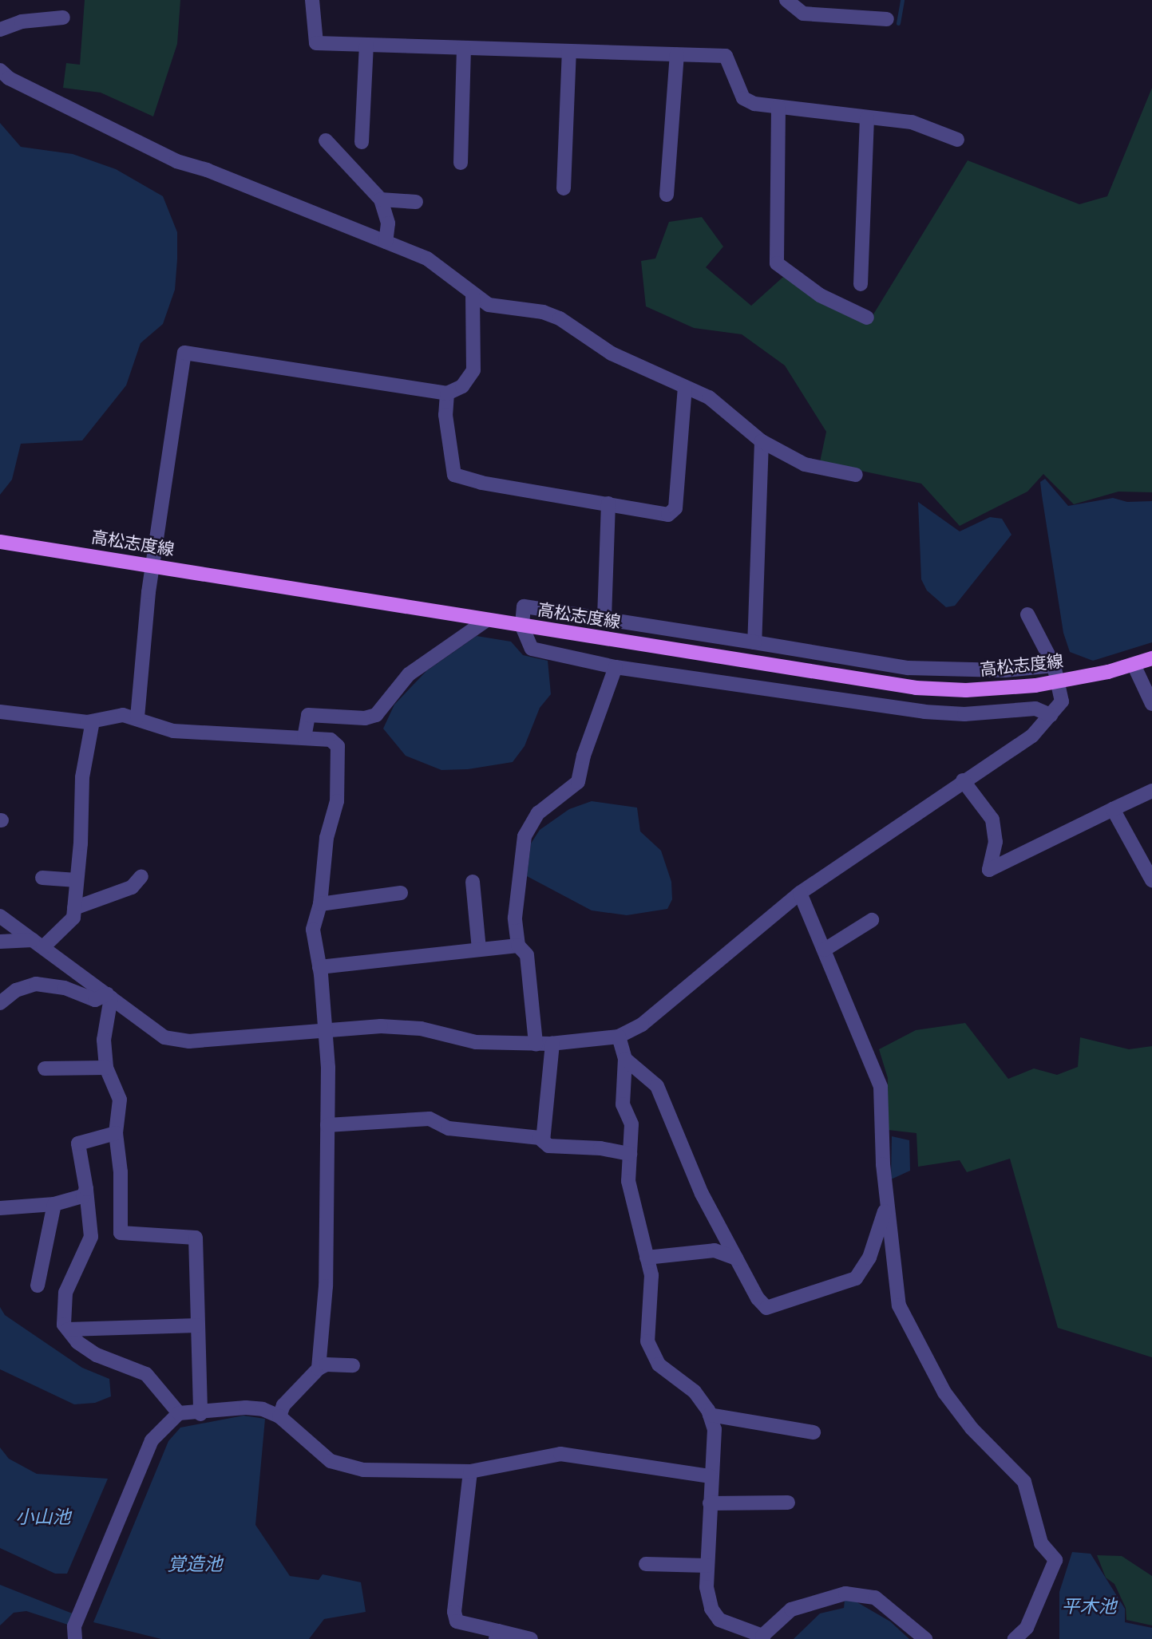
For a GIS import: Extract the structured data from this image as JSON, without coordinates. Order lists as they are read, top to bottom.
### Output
{
  "streets": {
    "main road": ["高松志度線"]
  },
  "water": ["小山池", "覚造池", "平木池"]
}
